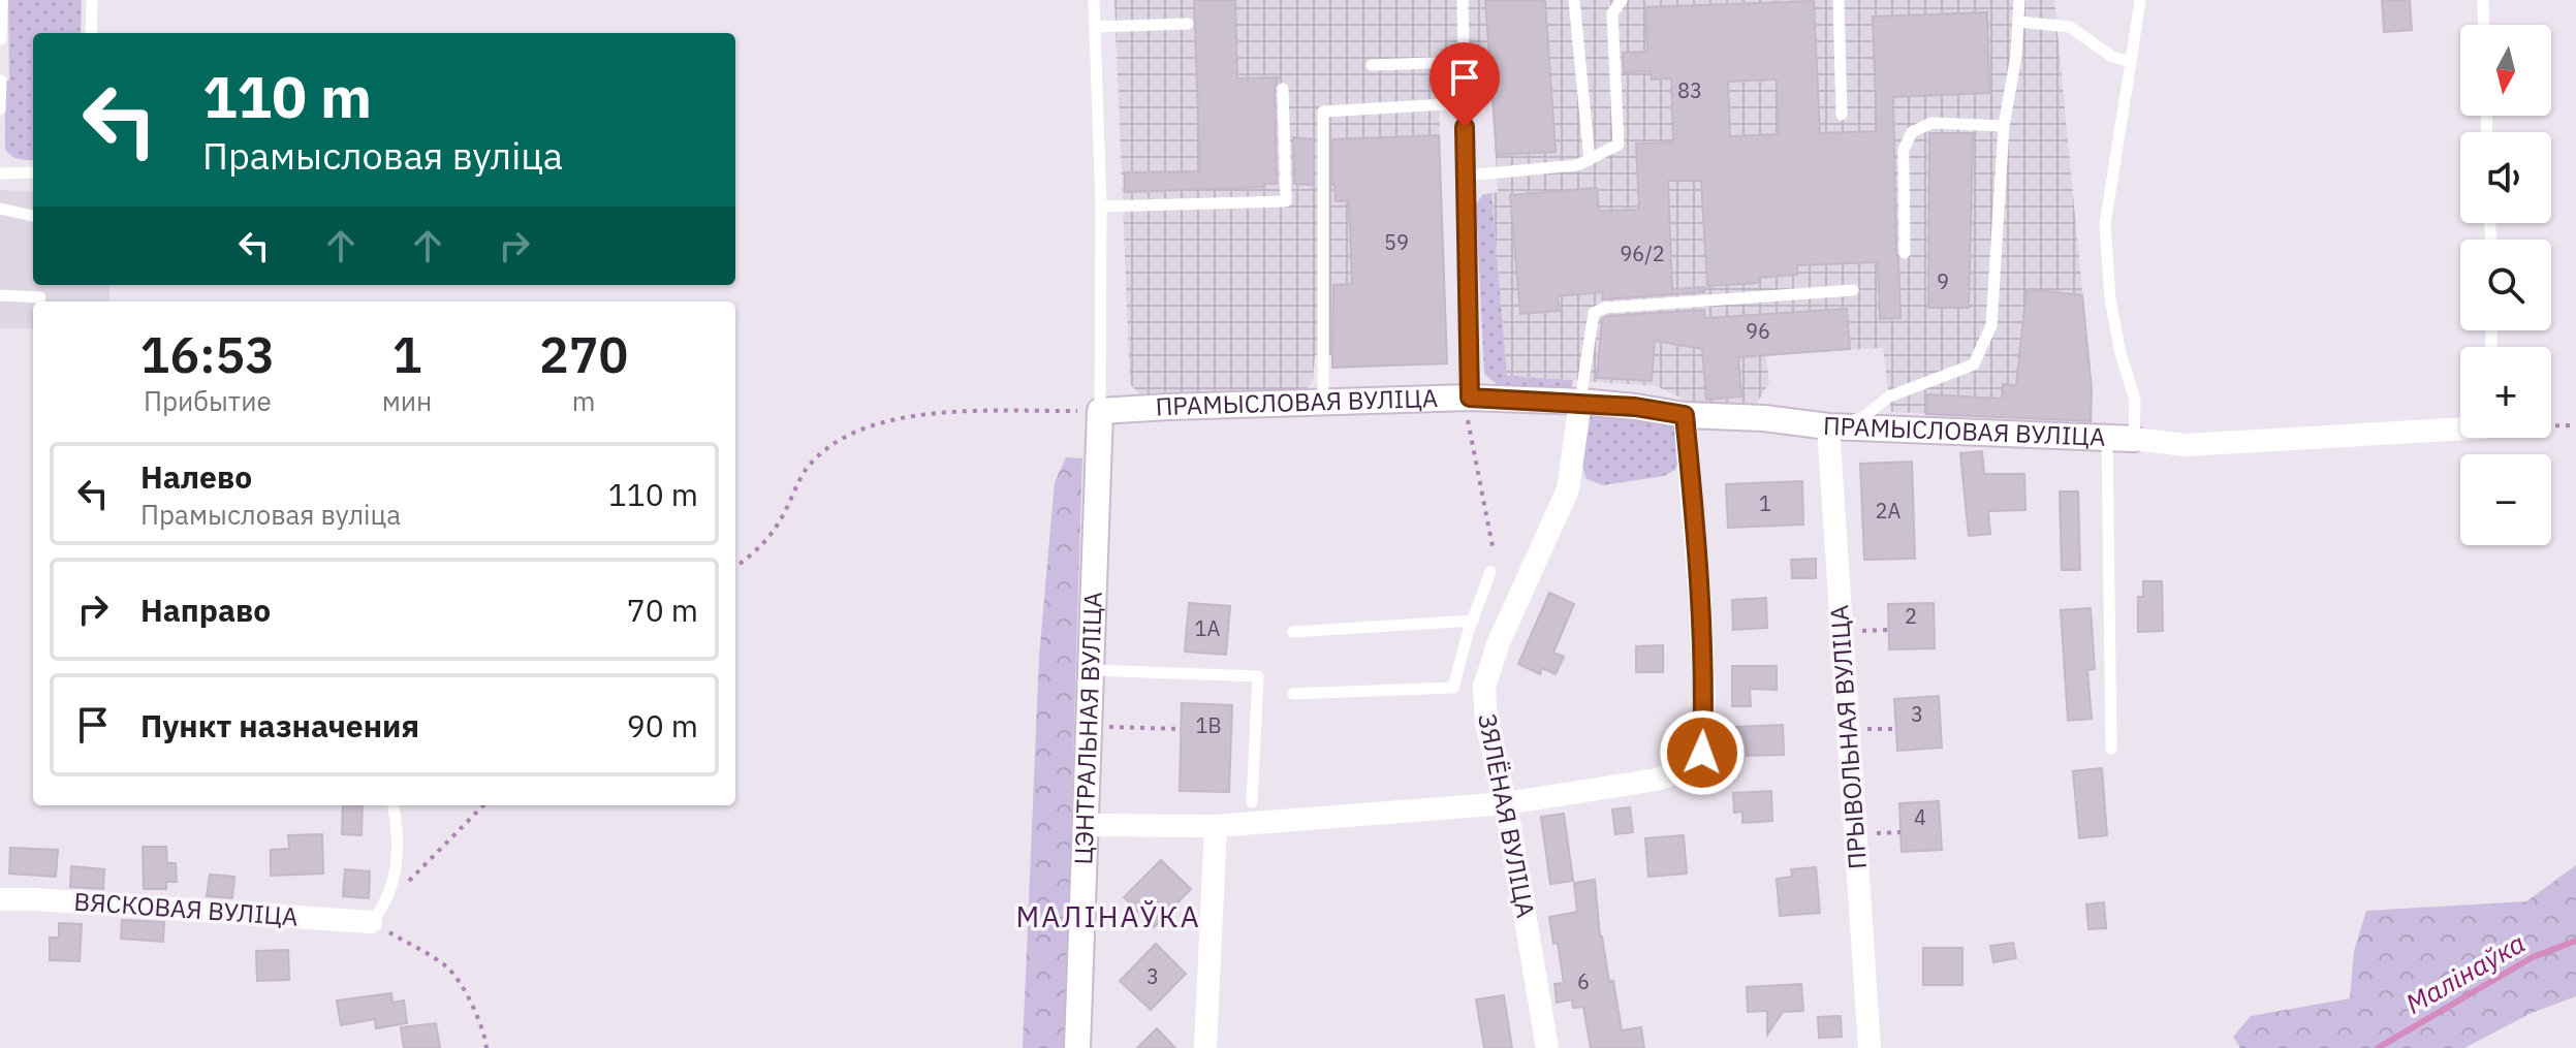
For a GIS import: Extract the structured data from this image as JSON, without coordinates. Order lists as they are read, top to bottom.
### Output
{
  "streets": {
    "street": [
      "ПРАМЫСЛОВАЯ ВУЛІЦА",
      "ЦЭНТРАЛЬНАЯ ВУЛІЦА",
      "ПРЫВОЛЬНАЯ ВУЛІЦА",
      "ЗЯЛЁНАЯ ВУЛІЦА",
      "ВЯСКОВАЯ ВУЛІЦА"
    ]
  },
  "crossings": [
    ["ПРАМЫСЛОВАЯ ВУЛІЦА", "ЦЭНТРАЛЬНАЯ ВУЛІЦА"],
    ["ПРАМЫСЛОВАЯ ВУЛІЦА", "ПРЫВОЛЬНАЯ ВУЛІЦА"],
    ["ПРАМЫСЛОВАЯ ВУЛІЦА", "ЗЯЛЁНАЯ ВУЛІЦА"]
  ],
  "districts": ["МАЛІНАЎКА"],
  "water": ["Малінаўка"],
  "house_numbers": [
    "83",
    "59",
    "96/2",
    "9",
    "96",
    "1",
    "2А",
    "2",
    "1А",
    "3",
    "1В",
    "4",
    "3",
    "6"
  ],
  "north": "bottom",
  "page": {
    "map_buttons": ["+", "−"],
    "turn": ["110 m", "Прамысловая вуліца"],
    "eta": [
      "16:53",
      "Прибытие",
      "1",
      "мин",
      "270",
      "m"
    ],
    "list": [
      {
        "name": "Налево",
        "note": "Прамысловая вуліца",
        "value": "110 m"
      },
      {
        "name": "Направо",
        "value": "70 m"
      },
      {
        "name": "Пункт назначения",
        "value": "90 m"
      }
    ]
  }
}
